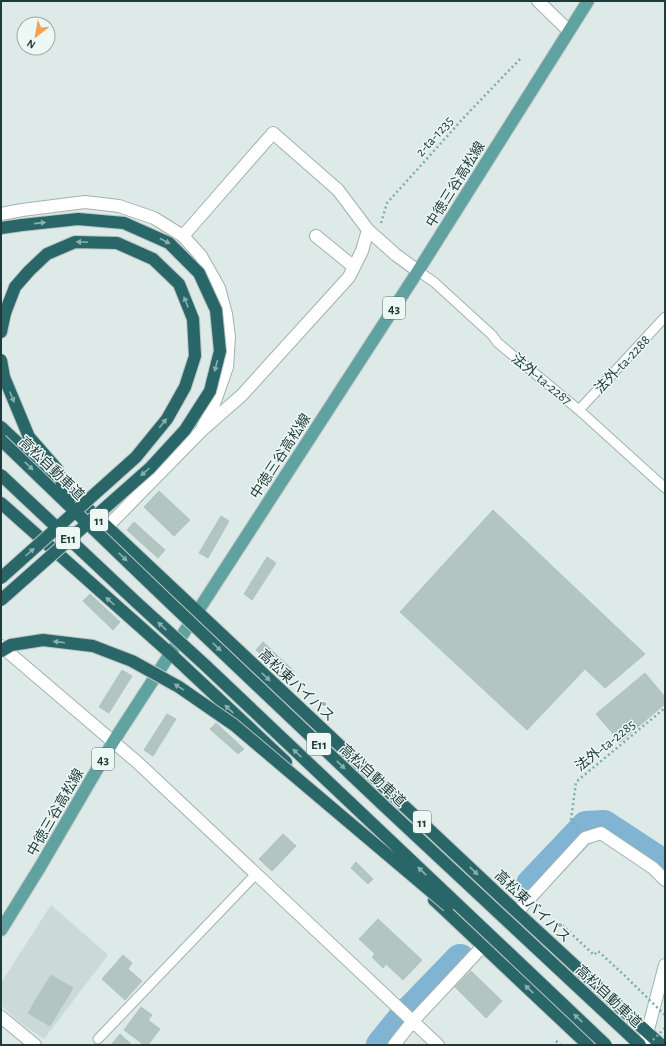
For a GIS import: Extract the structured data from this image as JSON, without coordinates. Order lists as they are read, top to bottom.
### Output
{
  "streets": {
    "highway": [
      "高松自動車道",
      "11",
      "E11",
      "高松東バイパス"
    ],
    "main road": ["中徳三谷高松線", "43"],
    "lane": ["法外-ta-2288", "法外-ta-2287"],
    "path": ["2-ta-1235", "法外-ta-2285"]
  },
  "crossings": [
    ["中徳三谷高松線", "法外-ta-2287"],
    ["中徳三谷高松線", "高松東バイパス"],
    ["法外-ta-2288", "法外-ta-2287"]
  ],
  "north": "bottom left"
}
